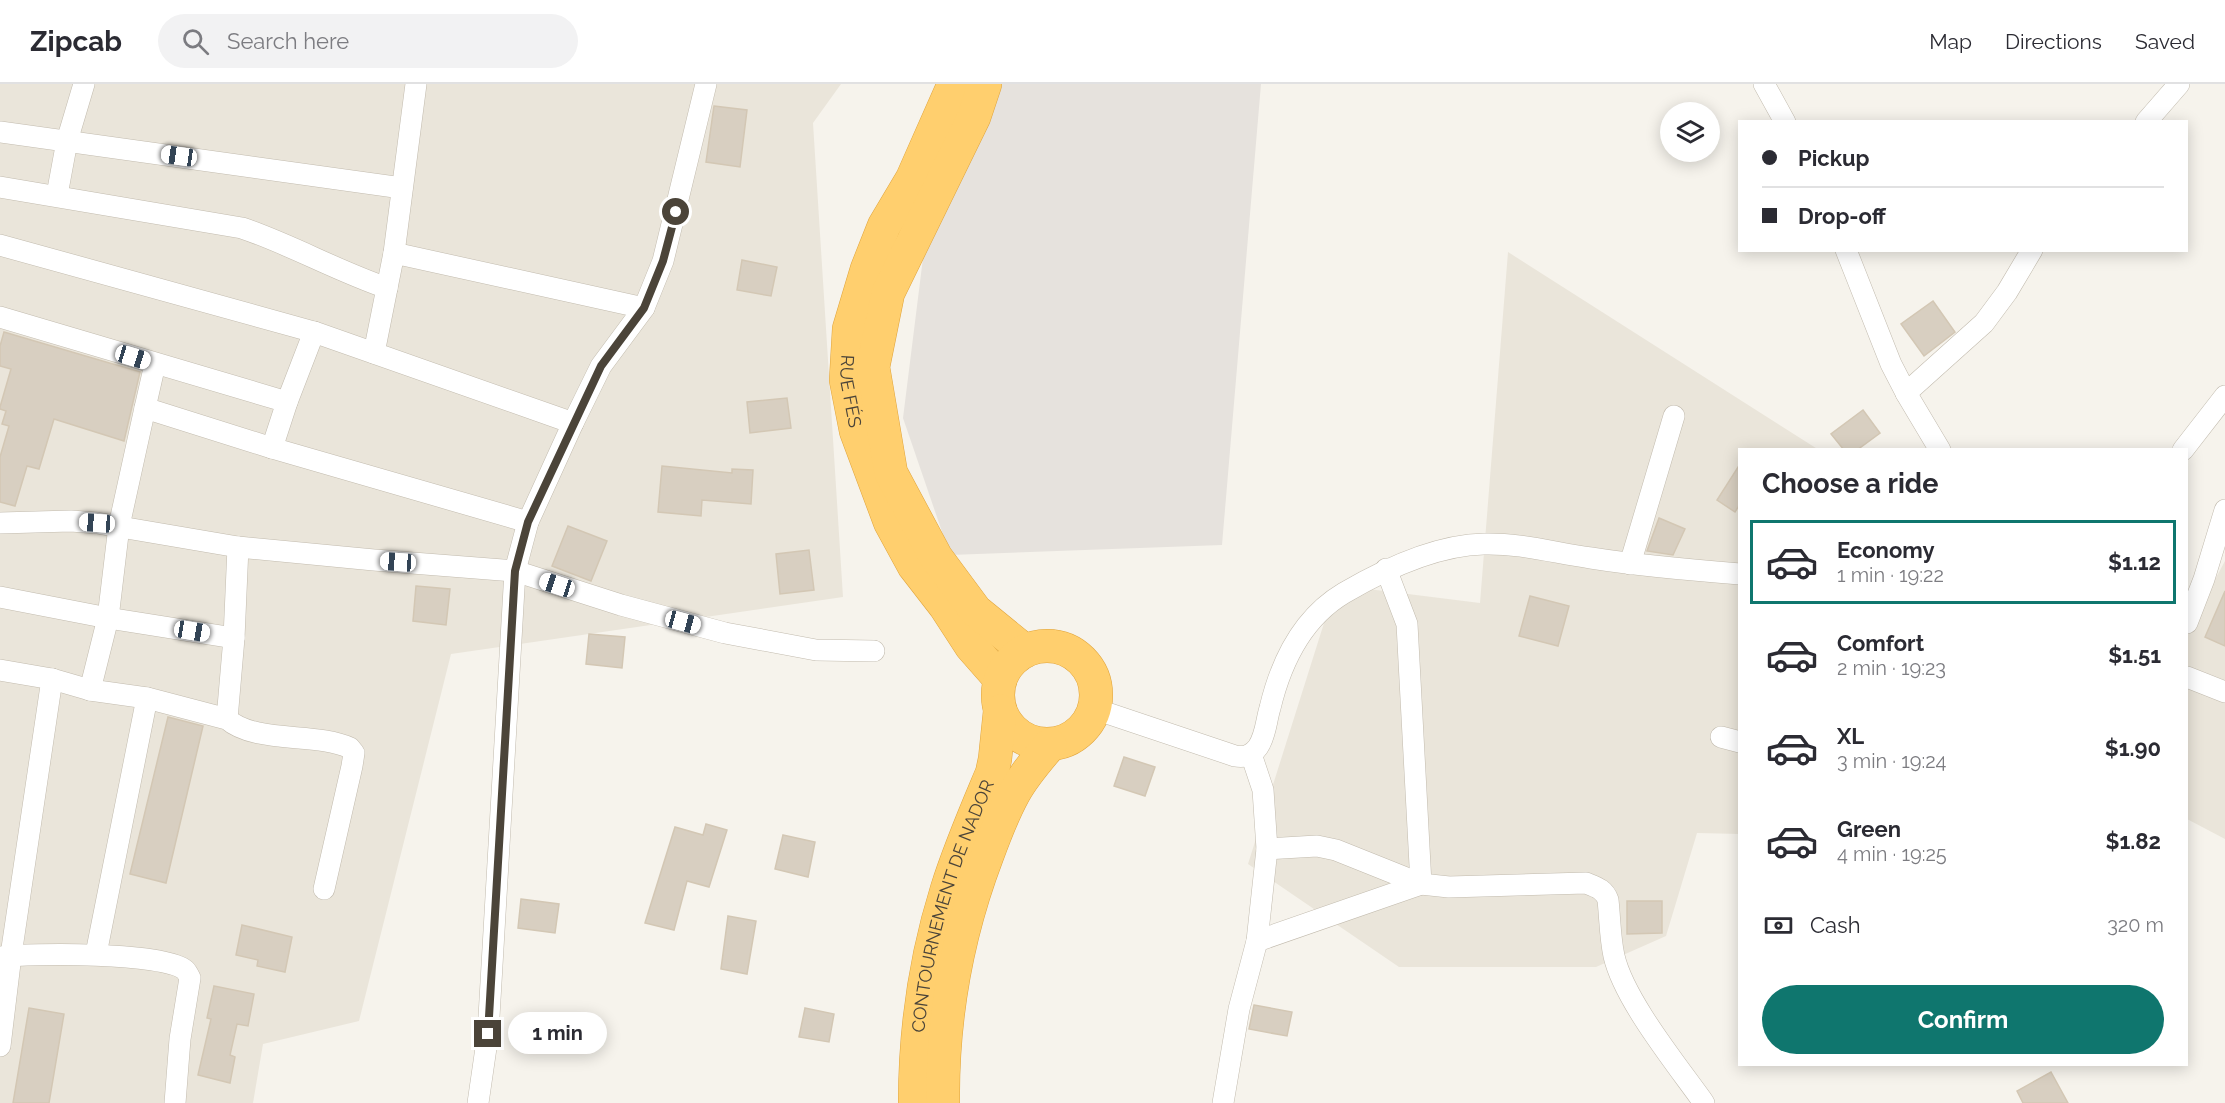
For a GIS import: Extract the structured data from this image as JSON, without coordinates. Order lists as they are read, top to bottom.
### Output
{
  "streets": {
    "highway": ["RUE FÉS", "CONTOURNEMENT DE NADOR"]
  },
  "crossings": [
    ["RUE FÉS", "CONTOURNEMENT DE NADOR"]
  ],
  "page": {
    "header": "Zipcab",
    "search": "Search here",
    "nav": ["Map", "Directions", "Saved"],
    "banner": ["Pickup", "Drop-off"],
    "heading": "Choose a ride",
    "list": [
      {
        "name": "Economy",
        "note": "1 min · 19:22",
        "value": "$1.12"
      },
      {
        "name": "Comfort",
        "note": "2 min · 19:23",
        "value": "$1.51"
      },
      {
        "name": "XL",
        "note": "3 min · 19:24",
        "value": "$1.90"
      },
      {
        "name": "Green",
        "note": "4 min · 19:25",
        "value": "$1.82"
      }
    ],
    "pay": ["Cash", "320 m"],
    "buttons": "Confirm",
    "bubble": "1 min"
  }
}
